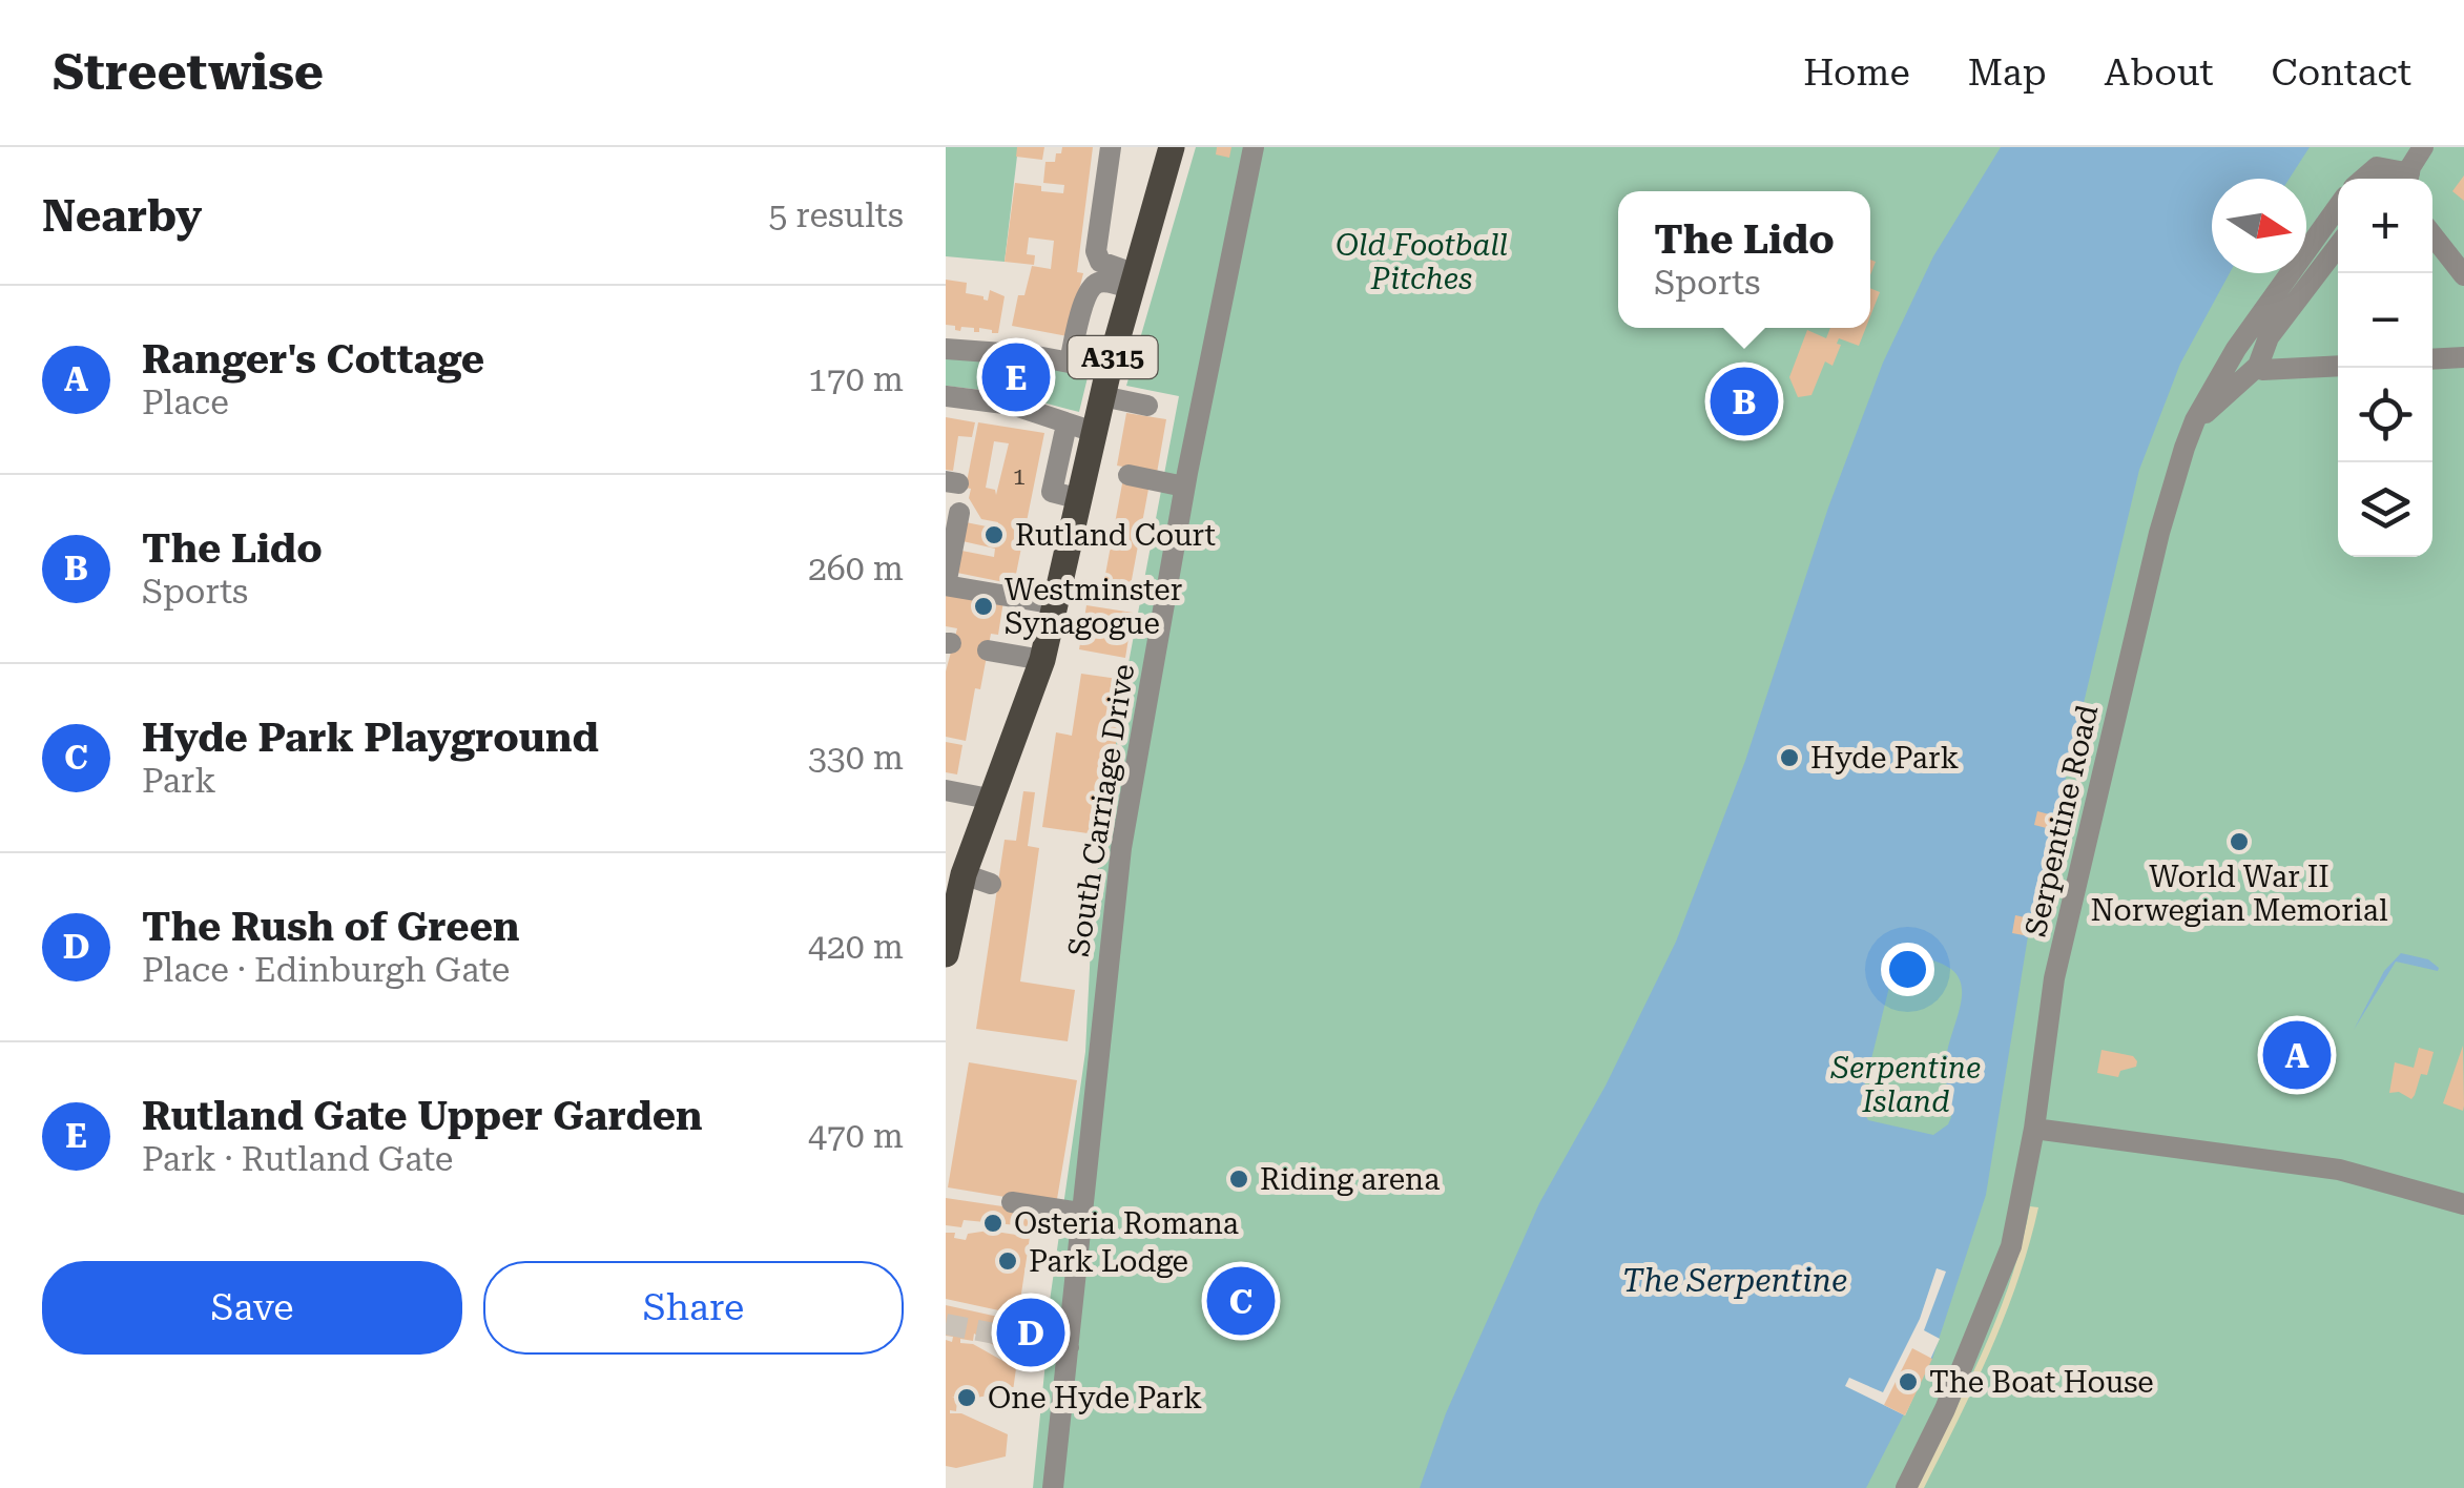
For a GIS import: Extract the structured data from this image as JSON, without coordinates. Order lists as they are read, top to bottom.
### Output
{
  "streets": {
    "main road": ["A315"],
    "street": ["South Carriage Drive", "Serpentine Road"]
  },
  "water": ["The Serpentine"],
  "parks": ["Old Football Pitches", "Serpentine Island"],
  "places": [
    "Rutland Court",
    "Westminster Synagogue",
    "Hyde Park",
    "World War II Norwegian Memorial",
    "Riding arena",
    "Osteria Romana",
    "Park Lodge",
    "The Boat House",
    "One Hyde Park"
  ],
  "house_numbers": ["1"],
  "north": "right",
  "page": {
    "header": "Streetwise",
    "nav": [
      "Home",
      "Map",
      "About",
      "Contact"
    ],
    "heading": ["Nearby", "5 results"],
    "map_buttons": ["+", "−"],
    "popup": ["The Lido", "Sports"],
    "list": [
      {
        "mark": "A",
        "name": "Ranger's Cottage",
        "note": "Place",
        "value": "170 m"
      },
      {
        "mark": "B",
        "name": "The Lido",
        "note": "Sports",
        "value": "260 m"
      },
      {
        "mark": "C",
        "name": "Hyde Park Playground",
        "note": "Park",
        "value": "330 m"
      },
      {
        "mark": "D",
        "name": "The Rush of Green",
        "note": "Place · Edinburgh Gate",
        "value": "420 m"
      },
      {
        "mark": "E",
        "name": "Rutland Gate Upper Garden",
        "note": "Park · Rutland Gate",
        "value": "470 m"
      }
    ],
    "pins": [
      "E",
      "B",
      "A",
      "C",
      "D"
    ],
    "buttons": ["Save", "Share"]
  }
}
